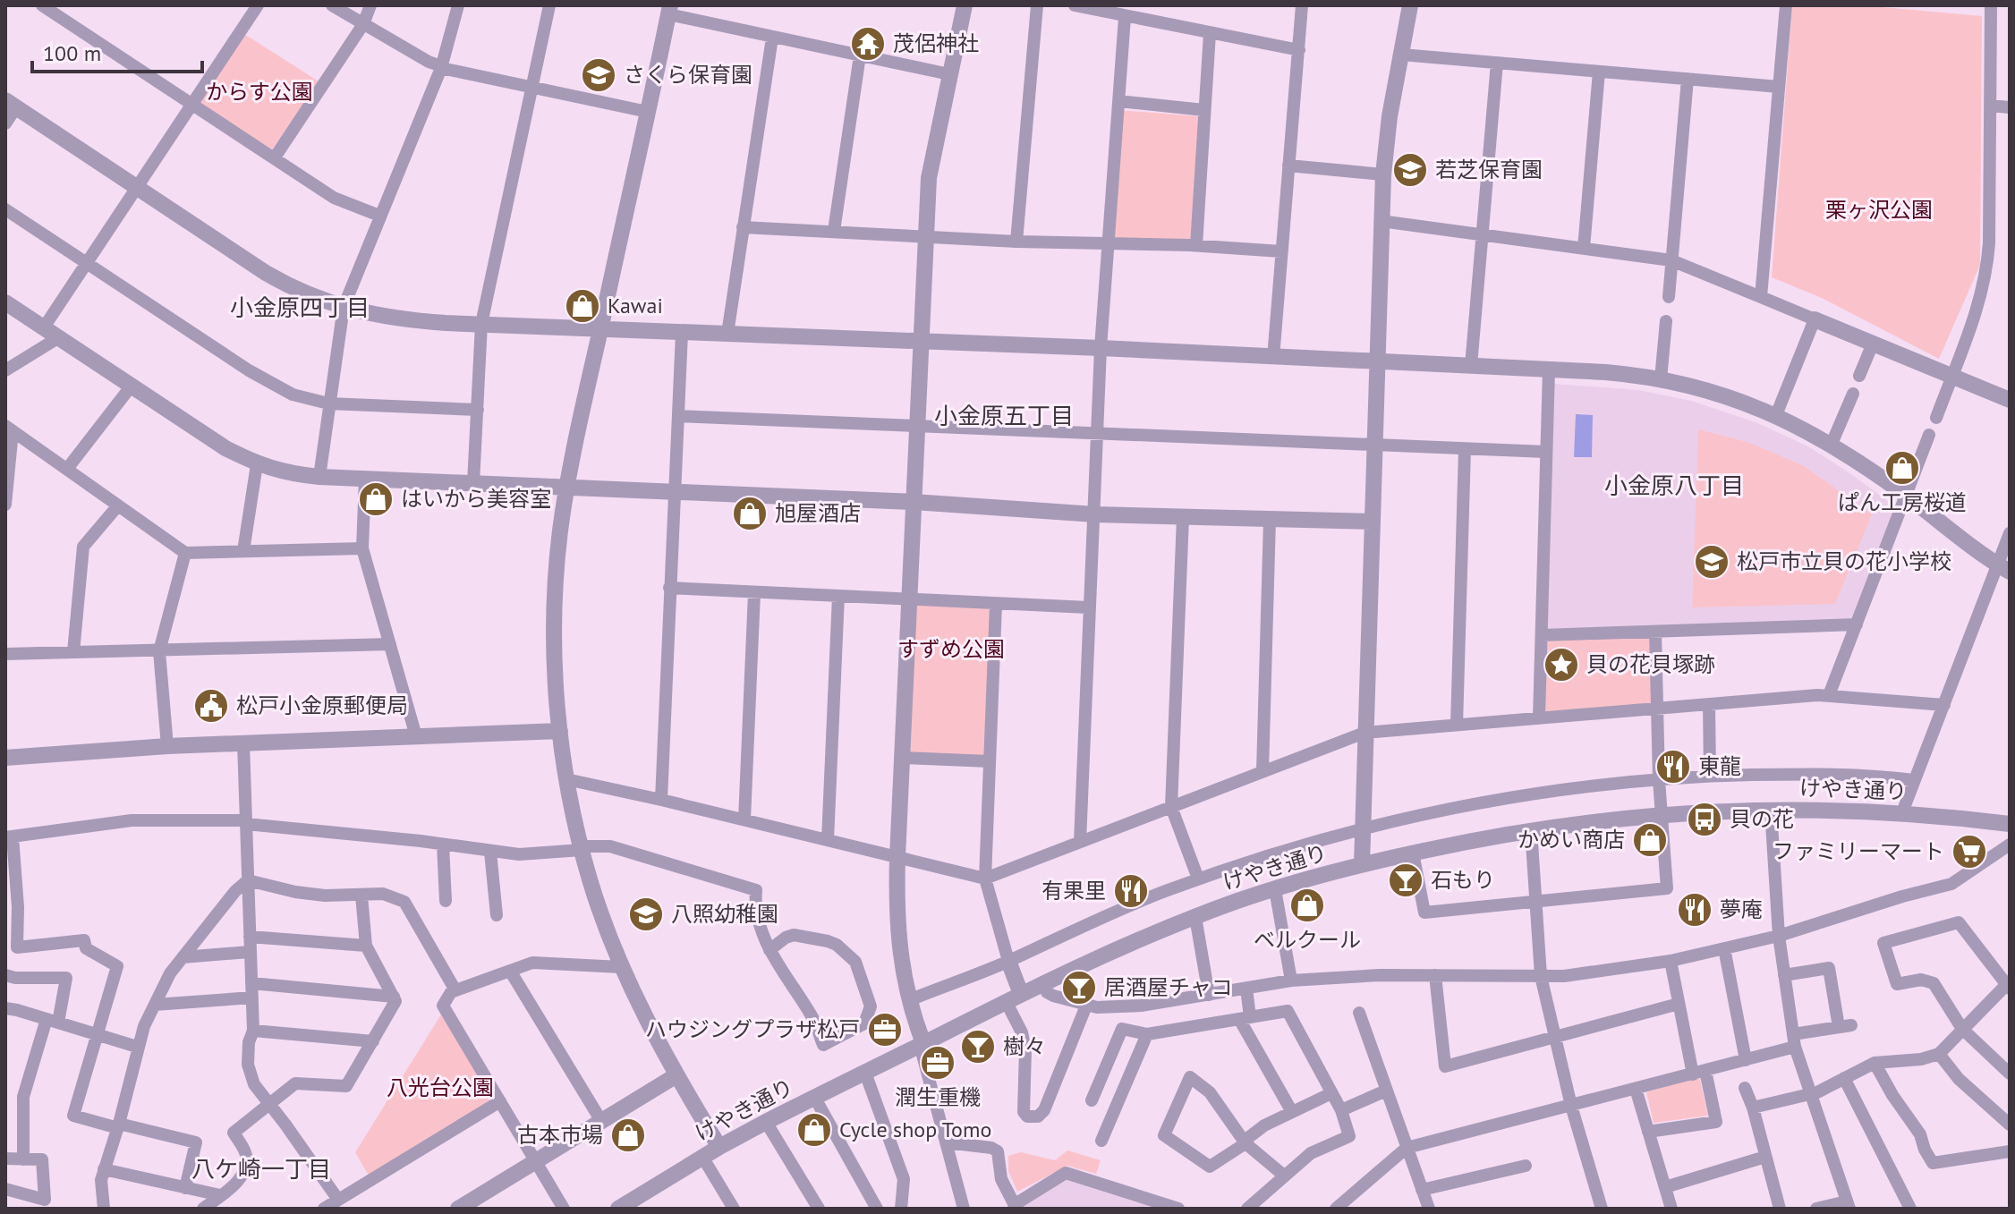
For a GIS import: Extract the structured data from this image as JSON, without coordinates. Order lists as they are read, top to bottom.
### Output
{
  "streets": {
    "street": ["けやき通り"]
  },
  "districts": [
    "小金原四丁目",
    "小金原五丁目",
    "小金原八丁目",
    "八ケ崎一丁目"
  ],
  "parks": [
    "からす公園",
    "栗ヶ沢公園",
    "すずめ公園",
    "八光台公園"
  ],
  "places": {
    "temple": ["茂侶神社"],
    "school or university": [
      "さくら保育園",
      "若芝保育園",
      "松戸市立貝の花小学校",
      "八照幼稚園"
    ],
    "shop": [
      "Kawai",
      "ぱん工房桜道",
      "はいから美容室",
      "旭屋酒店",
      "かめい商店",
      "ベルクール",
      "Cycle shop Tomo",
      "古本市場"
    ],
    "place": ["貝の花貝塚跡"],
    "public building": ["松戸小金原郵便局"],
    "restaurant": ["東龍", "有果里", "夢庵"],
    "bus stop": ["貝の花"],
    "supermarket": ["ファミリーマート"],
    "bar": ["石もり", "居酒屋チャコ", "樹々"],
    "office": ["ハウジングプラザ松戸", "潤生重機"]
  },
  "scale_bar": "100 m"
}
